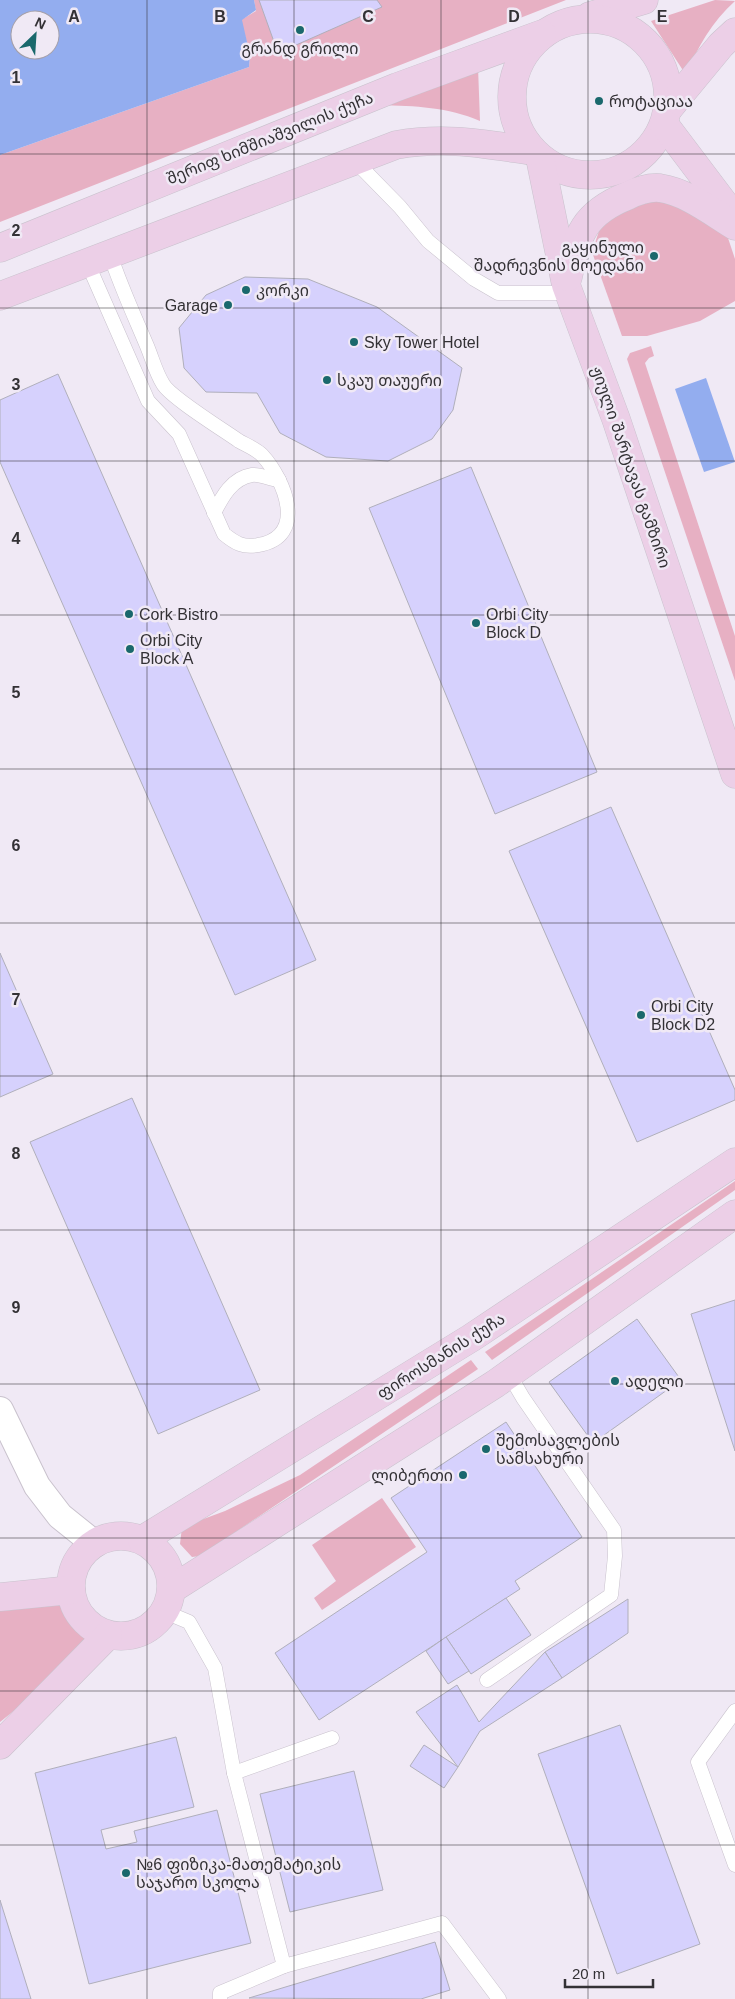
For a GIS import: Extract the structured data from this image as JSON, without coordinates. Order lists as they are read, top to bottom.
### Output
{
  "streets": {
    "main road": ["შერიფ ხიმშიაშვილის ქუჩა", "ჟიული შარტავას გამზირი", "ფიროსმანის ქუჩა"]
  },
  "crossings": [
    ["შერიფ ხიმშიაშვილის ქუჩა", "ჟიული შარტავას გამზირი"]
  ],
  "places": [
    "გრანდ გრილი",
    "როტაციაა",
    "გაყინული შადრევნის მოედანი",
    "კორკი",
    "Garage",
    "Sky Tower Hotel",
    "სკაუ თაუერი",
    "Cork Bistro",
    "Orbi City Block D",
    "Orbi City Block A",
    "Orbi City Block D2",
    "ადელი",
    "შემოსავლების სამსახური",
    "ლიბერთი",
    "№6 ფიზიკა-მათემატიკის საჯარო სკოლა"
  ],
  "scale_bar": "20 m",
  "north": "top right",
  "grid": {
    "columns": [
      "A",
      "B",
      "C",
      "D",
      "E"
    ],
    "rows": [
      "1",
      "2",
      "3",
      "4",
      "5",
      "6",
      "7",
      "8",
      "9"
    ]
  }
}
